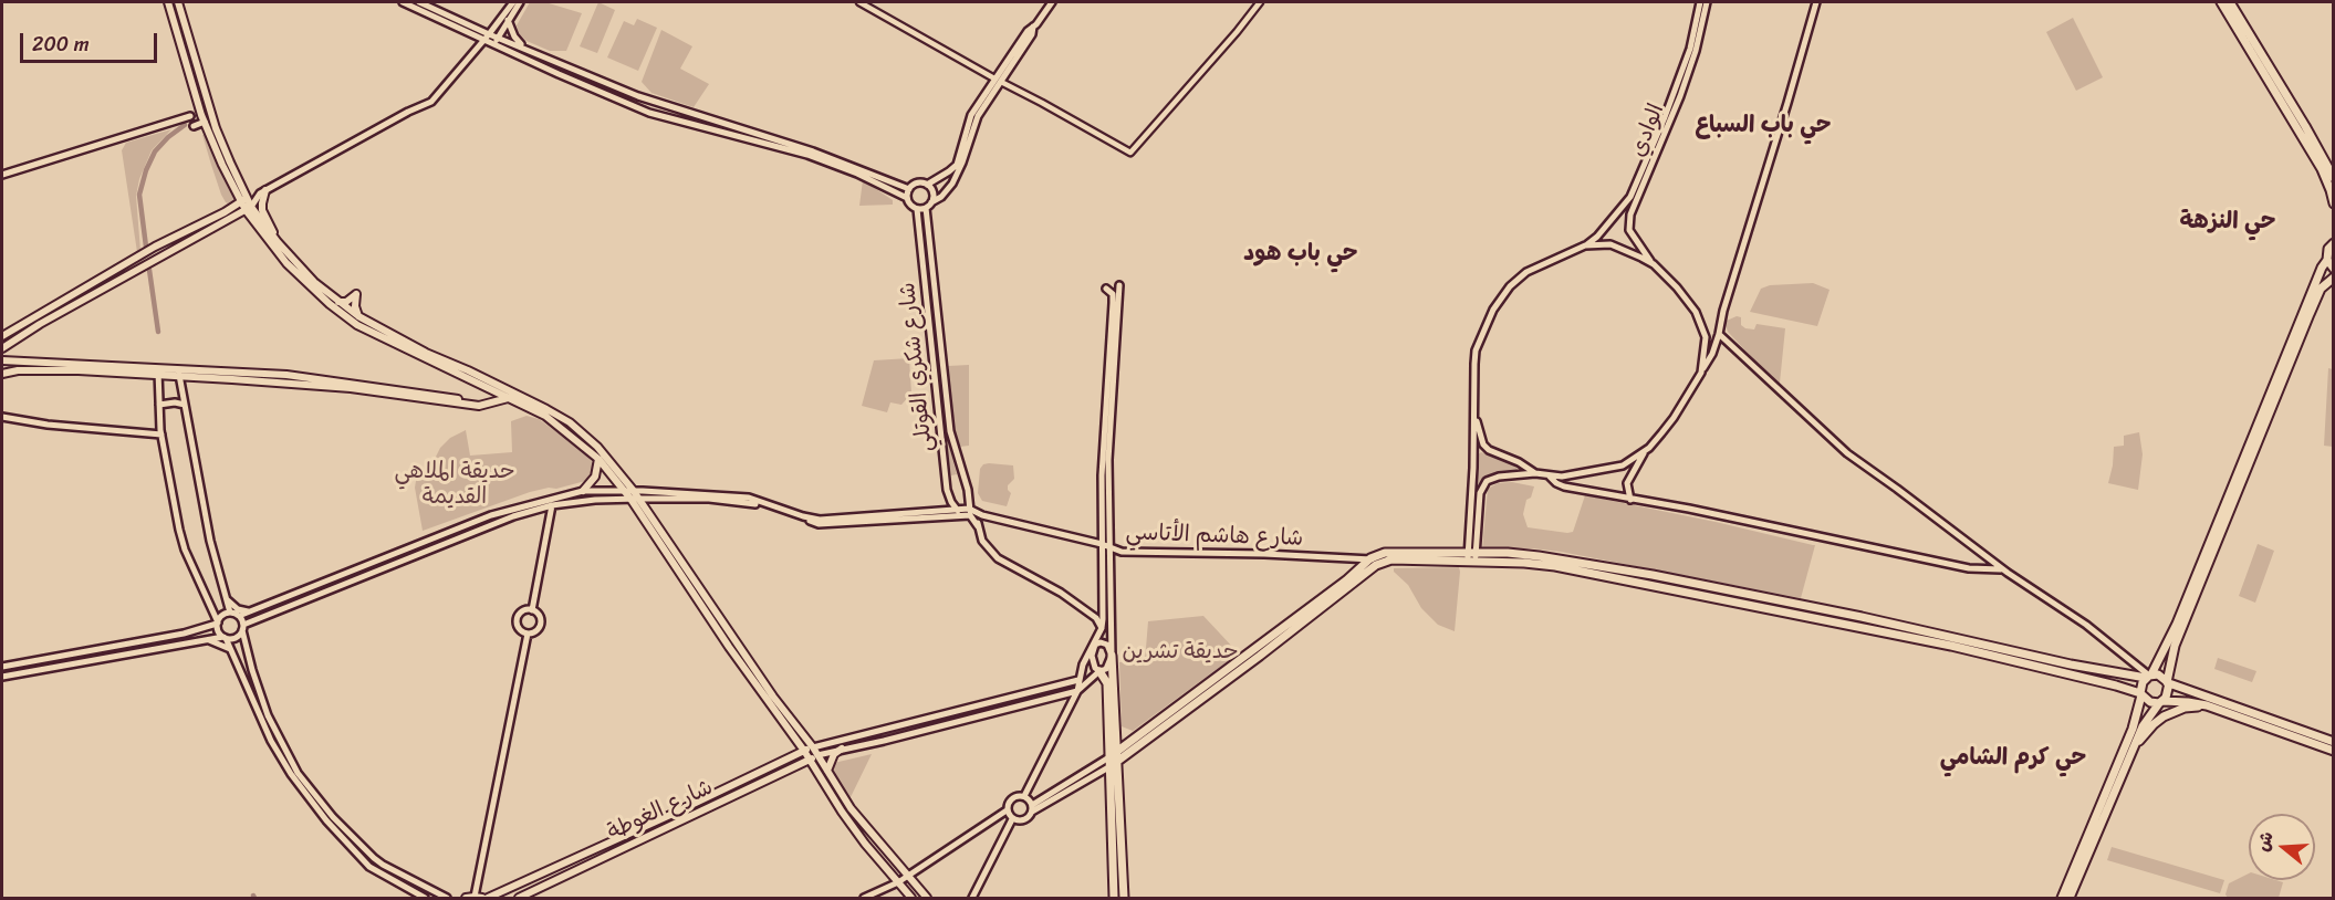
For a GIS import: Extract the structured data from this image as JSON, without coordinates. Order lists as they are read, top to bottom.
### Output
{
  "streets": {
    "main road": [
      "الوادي",
      "شارع شكري القوتلي",
      "شارع هاشم الأتاسي",
      "شارع الغوطة"
    ]
  },
  "crossings": [
    ["شارع شكري القوتلي", "شارع هاشم الأتاسي"]
  ],
  "districts": [
    "حي باب السباع",
    "حي النزهة",
    "حي باب هود",
    "حي كرم الشامي"
  ],
  "parks": ["حديقة الملاهي القديمة", "حديقة تشرين"],
  "scale_bar": "200 m",
  "north": "left"
}
